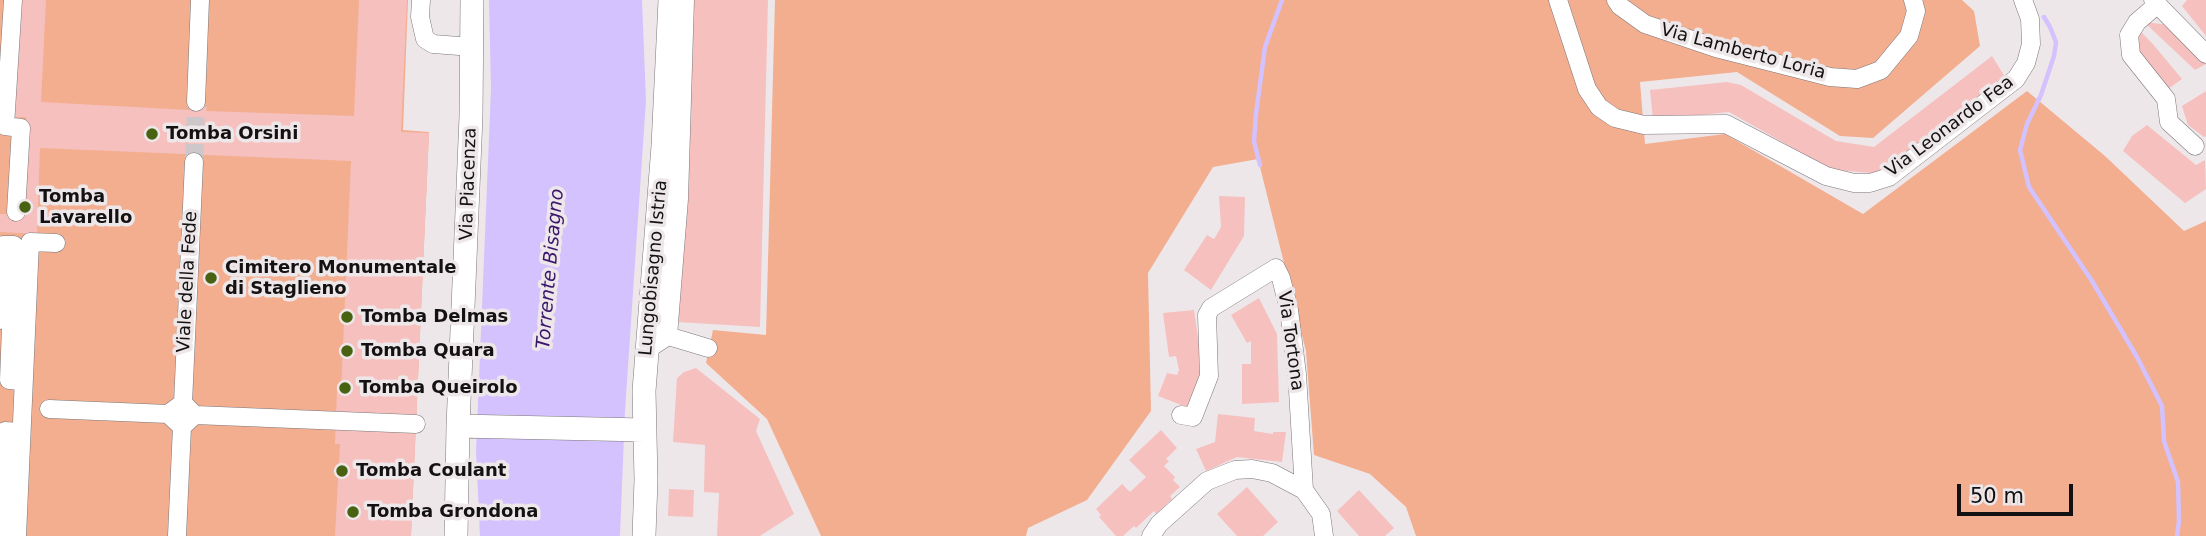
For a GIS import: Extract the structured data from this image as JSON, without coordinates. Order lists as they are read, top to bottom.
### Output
{
  "streets": {
    "main road": ["Via Piacenza", "Lungobisagno Istria"],
    "street": [
      "Via Lamberto Loria",
      "Via Leonardo Fea",
      "Viale della Fede",
      "Via Tortona"
    ]
  },
  "water": ["Torrente Bisagno"],
  "places": [
    "Tomba Orsini",
    "Tomba Lavarello",
    "Cimitero Monumentale di Staglieno",
    "Tomba Delmas",
    "Tomba Quara",
    "Tomba Queirolo",
    "Tomba Coulant",
    "Tomba Grondona"
  ],
  "scale_bar": "50 m"
}
